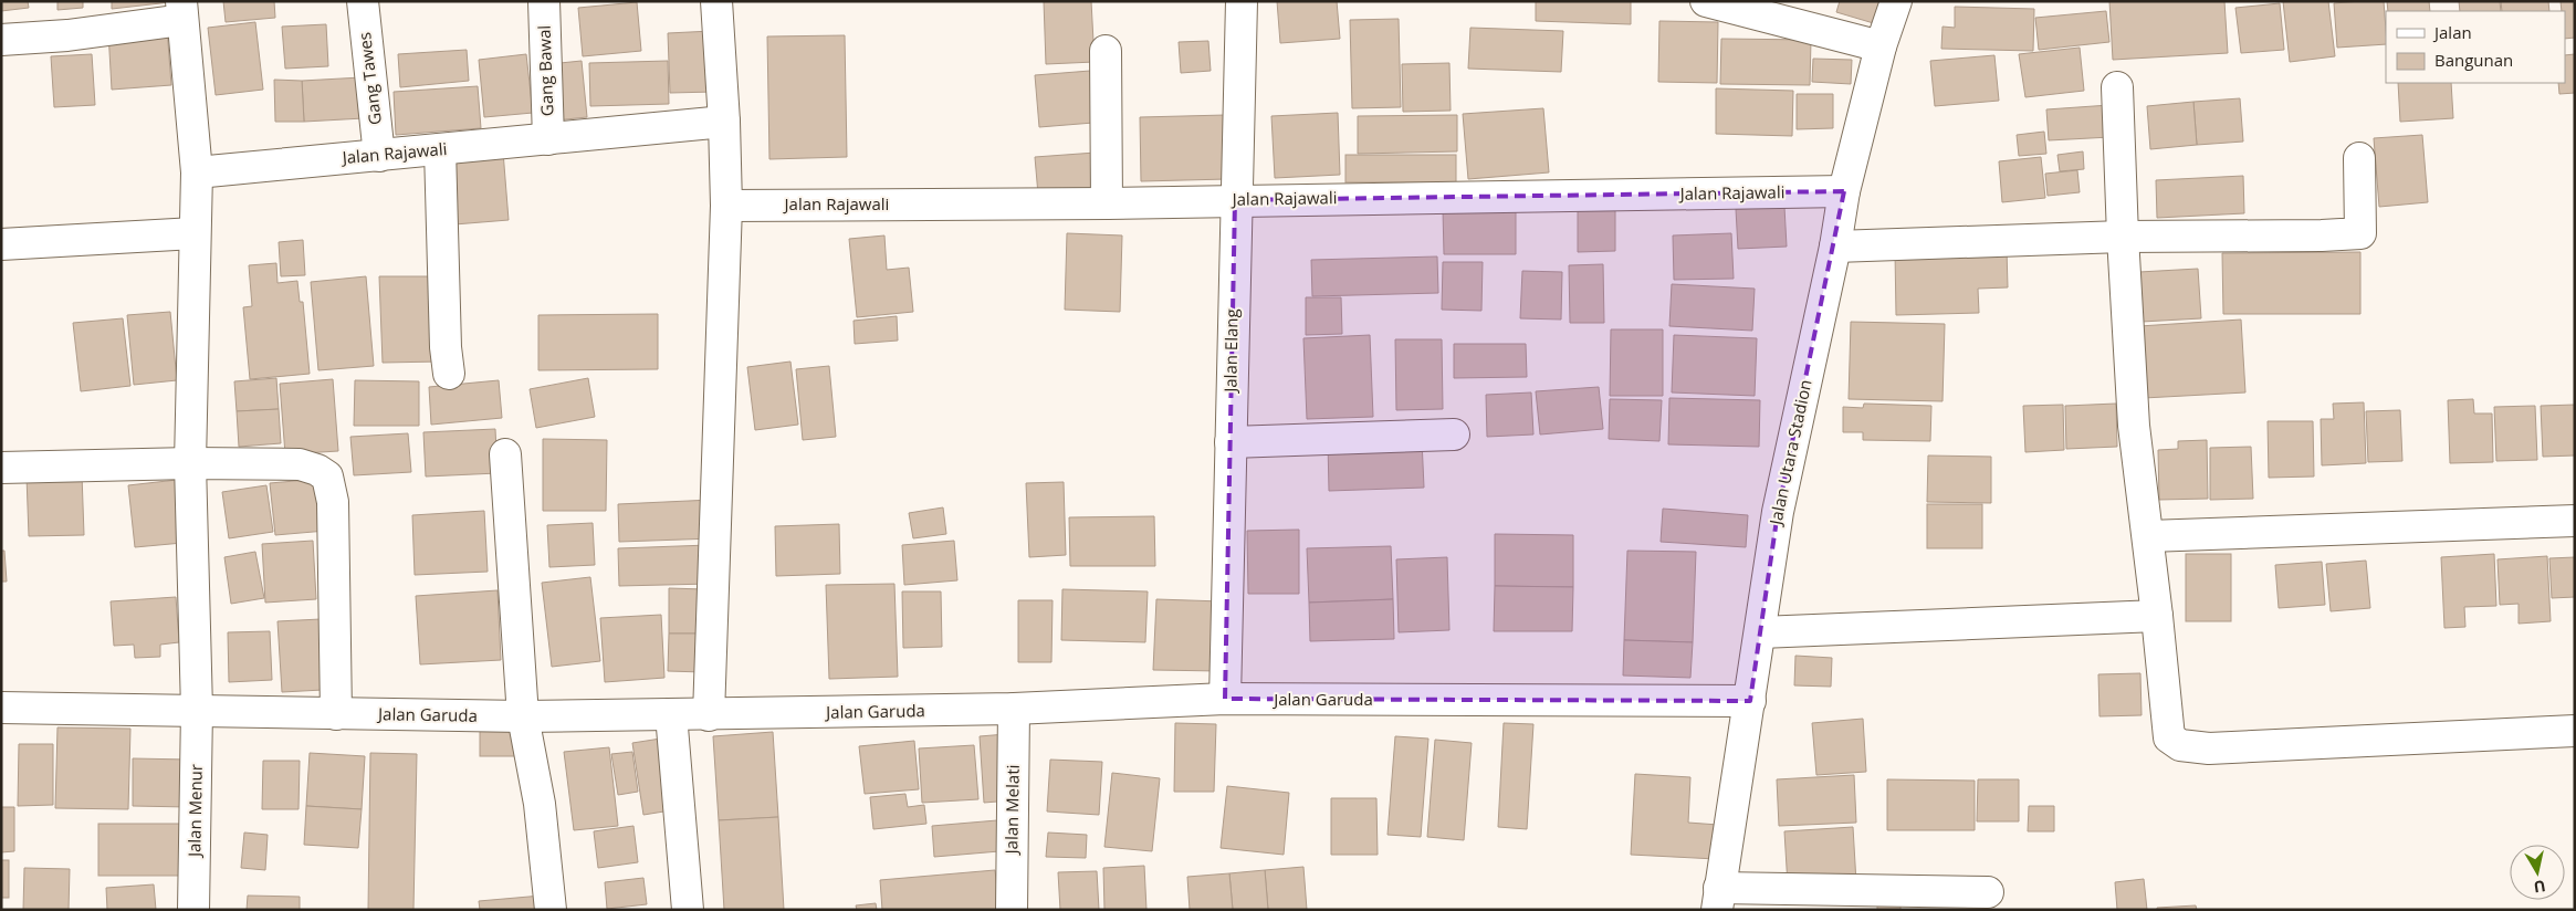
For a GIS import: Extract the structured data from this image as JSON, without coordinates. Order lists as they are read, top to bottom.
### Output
{
  "streets": {
    "street": [
      "Gang Bawal",
      "Gang Tawes",
      "Jalan Rajawali",
      "Jalan Elang",
      "Jalan Utara Stadion",
      "Jalan Garuda",
      "Jalan Melati",
      "Jalan Menur"
    ]
  },
  "crossings": [
    ["Gang Bawal", "Jalan Rajawali"],
    ["Gang Tawes", "Jalan Rajawali"],
    ["Jalan Rajawali", "Jalan Elang"],
    ["Jalan Rajawali", "Jalan Utara Stadion"],
    ["Jalan Rajawali", "Jalan Menur"],
    ["Jalan Elang", "Jalan Garuda"],
    ["Jalan Utara Stadion", "Jalan Garuda"],
    ["Jalan Garuda", "Jalan Melati"],
    ["Jalan Garuda", "Jalan Menur"]
  ],
  "legend": ["Jalan", "Bangunan"],
  "north": "bottom"
}
